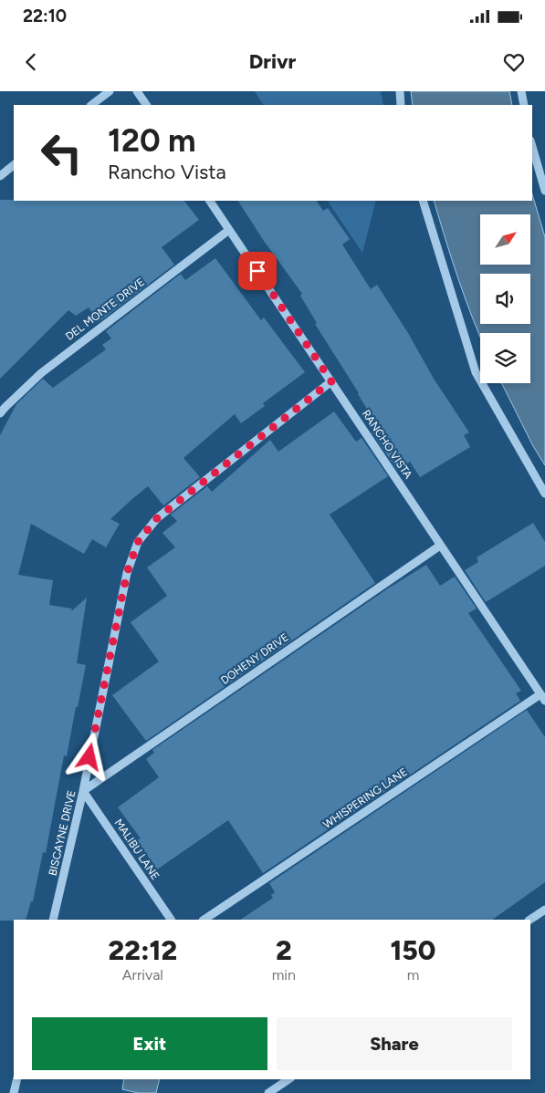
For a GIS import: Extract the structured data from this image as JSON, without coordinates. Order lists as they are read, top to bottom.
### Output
{
  "streets": {
    "lane": [
      "DEL MONTE DRIVE",
      "RANCHO VISTA",
      "DOHENY DRIVE",
      "WHISPERING LANE",
      "BISCAYNE DRIVE",
      "MALIBU LANE"
    ]
  },
  "crossings": [
    ["DEL MONTE DRIVE", "RANCHO VISTA"],
    ["RANCHO VISTA", "DOHENY DRIVE"],
    ["RANCHO VISTA", "WHISPERING LANE"],
    ["RANCHO VISTA", "BISCAYNE DRIVE"],
    ["DOHENY DRIVE", "BISCAYNE DRIVE"],
    ["DOHENY DRIVE", "MALIBU LANE"],
    ["BISCAYNE DRIVE", "MALIBU LANE"]
  ],
  "north": "top right",
  "page": {
    "status": "22:10",
    "header": "Drivr",
    "turn": ["120 m", "Rancho Vista"],
    "eta": [
      "22:12",
      "Arrival",
      "2",
      "min",
      "150",
      "m"
    ],
    "buttons": ["Exit", "Share"]
  }
}
